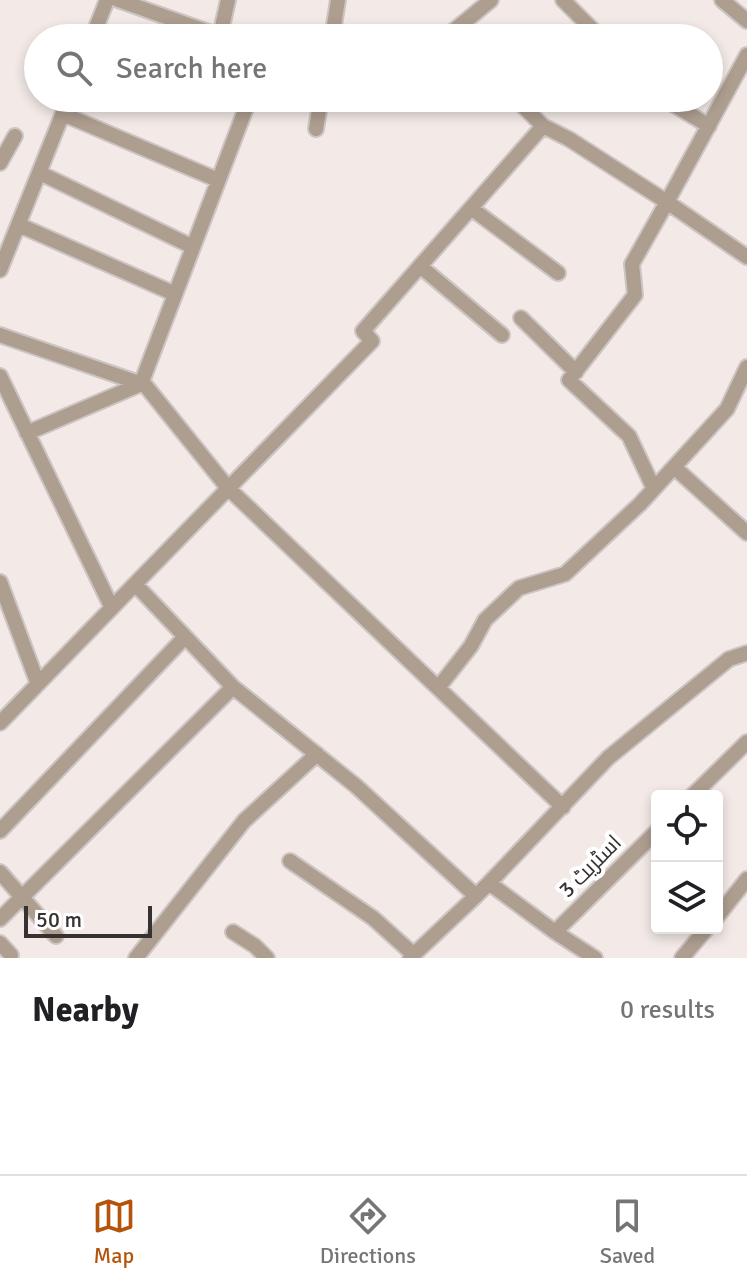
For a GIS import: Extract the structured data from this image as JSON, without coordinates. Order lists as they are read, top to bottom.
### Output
{
  "streets": {
    "street": ["اسٹریٹ 3"]
  },
  "scale_bar": "50 m",
  "page": {
    "search": "Search here",
    "scale": "50 m",
    "heading": ["Nearby", "0 results"],
    "nav": ["Map", "Directions", "Saved"]
  }
}
